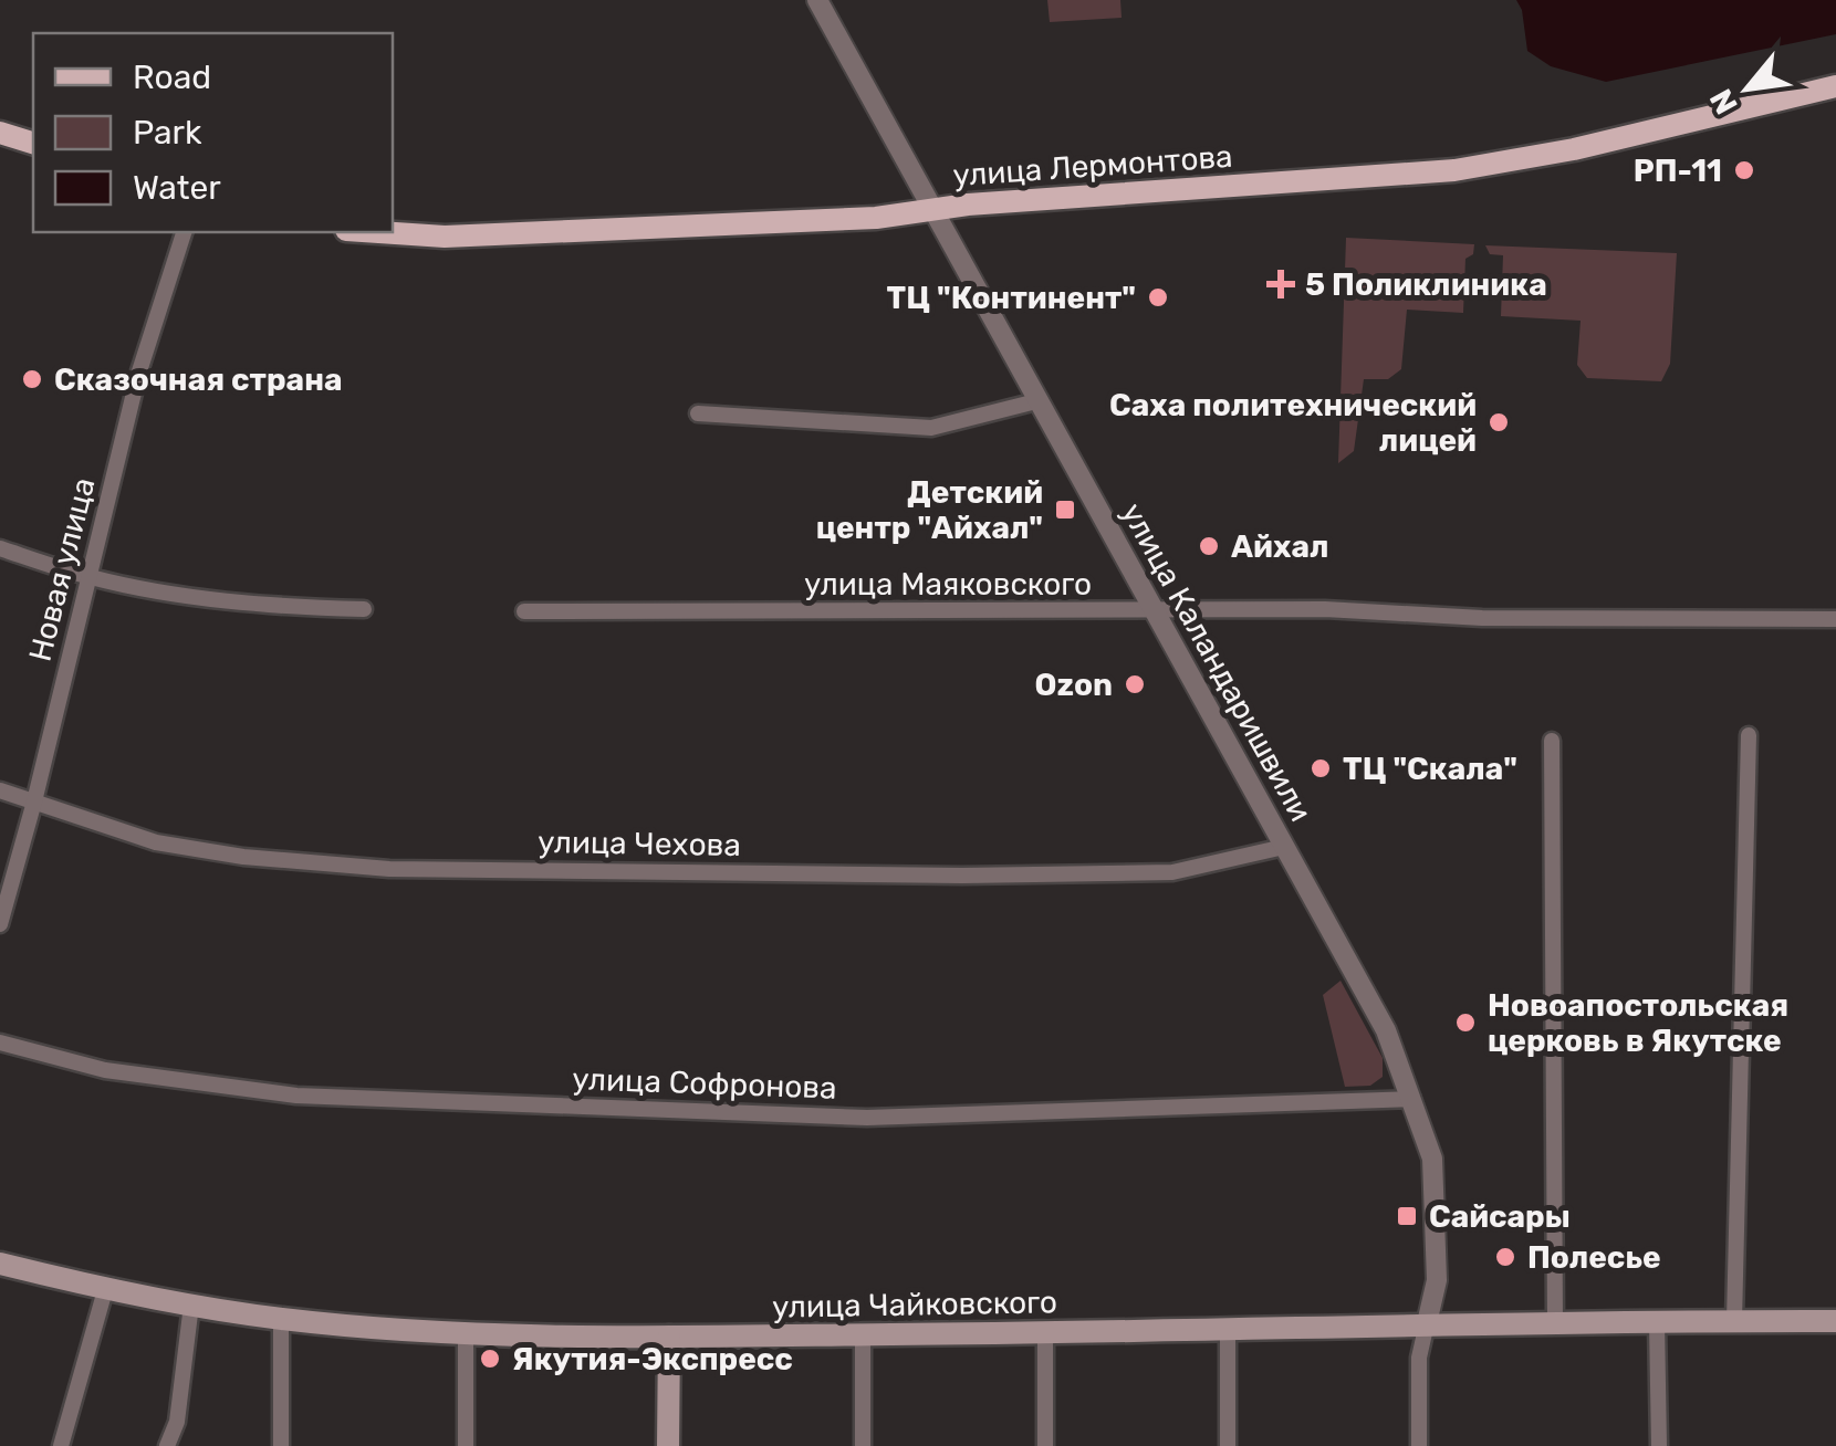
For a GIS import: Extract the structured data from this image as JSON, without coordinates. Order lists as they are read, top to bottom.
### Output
{
  "streets": {
    "main road": ["улица Лермонтова", "улица Чайковского"],
    "street": [
      "Новая улица",
      "улица Маяковского",
      "улица Каландаришвили",
      "улица Чехова",
      "улица Софронова"
    ]
  },
  "crossings": [
    ["улица Лермонтова", "улица Каландаришвили"],
    ["Новая улица", "улица Чехова"],
    ["улица Маяковского", "улица Каландаришвили"],
    ["улица Каландаришвили", "улица Чехова"],
    ["улица Каландаришвили", "улица Софронова"],
    ["улица Каландаришвили", "улица Чайковского"]
  ],
  "places": {
    "other": [
      "РП-11",
      "ТЦ \"Континент\"",
      "Сказочная страна",
      "Саха политехнический лицей",
      "Айхал",
      "Ozon",
      "ТЦ \"Скала\"",
      "Новоапостольская церковь в Якутске",
      "Полесье",
      "Якутия-Экспресс"
    ],
    "health": ["5 Поликлиника"],
    "transit": ["Детский центр \"Айхал\"", "Сайсары"]
  },
  "legend": ["Road", "Park", "Water"],
  "north": "bottom left"
}
